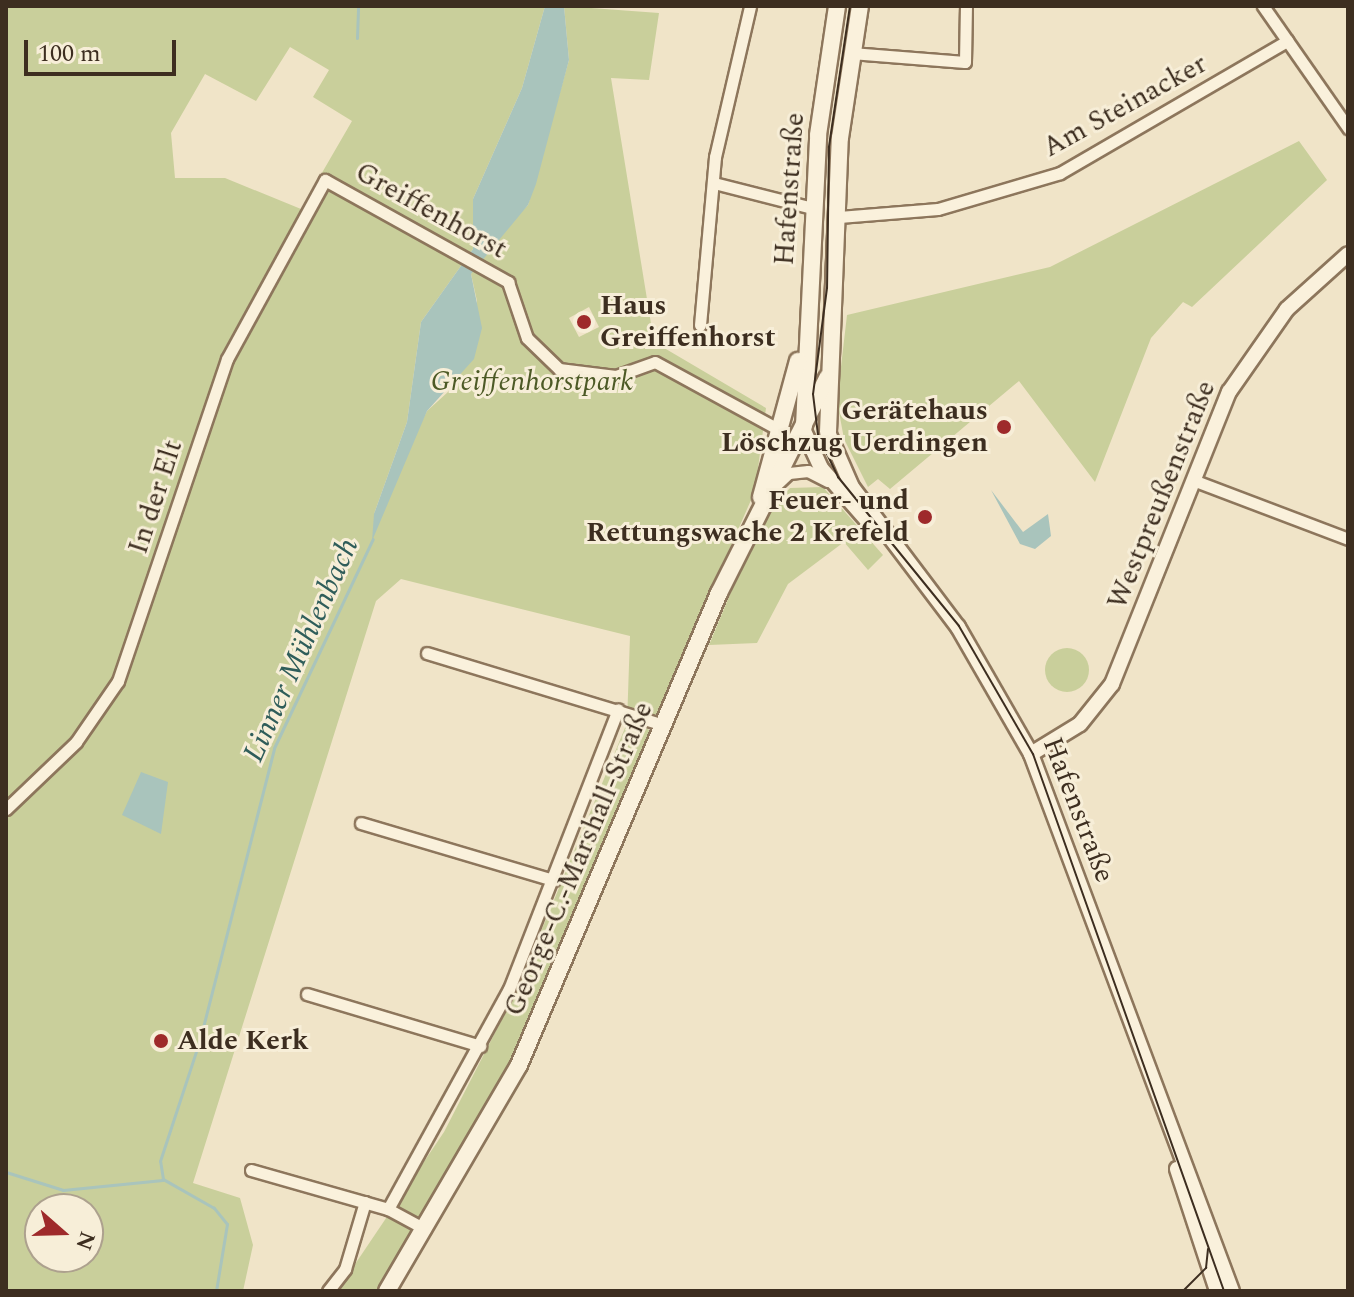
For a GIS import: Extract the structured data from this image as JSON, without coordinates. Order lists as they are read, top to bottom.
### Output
{
  "streets": {
    "main road": ["Hafenstraße", "George-C.-Marshall-Straße"],
    "street": [
      "Am Steinacker",
      "Greiffenhorst",
      "Westpreußenstraße",
      "In der Elt"
    ]
  },
  "crossings": [
    ["Am Steinacker", "Hafenstraße"],
    ["Hafenstraße", "Westpreußenstraße"],
    ["Hafenstraße", "George-C.-Marshall-Straße"],
    ["Greiffenhorst", "In der Elt"]
  ],
  "water": ["Linner Mühlenbach"],
  "parks": ["Greiffenhorstpark"],
  "places": [
    "Haus Greiffenhorst",
    "Gerätehaus Löschzug Uerdingen",
    "Feuer- und Rettungswache 2 Krefeld",
    "Alde Kerk"
  ],
  "scale_bar": "100 m",
  "north": "right"
}
